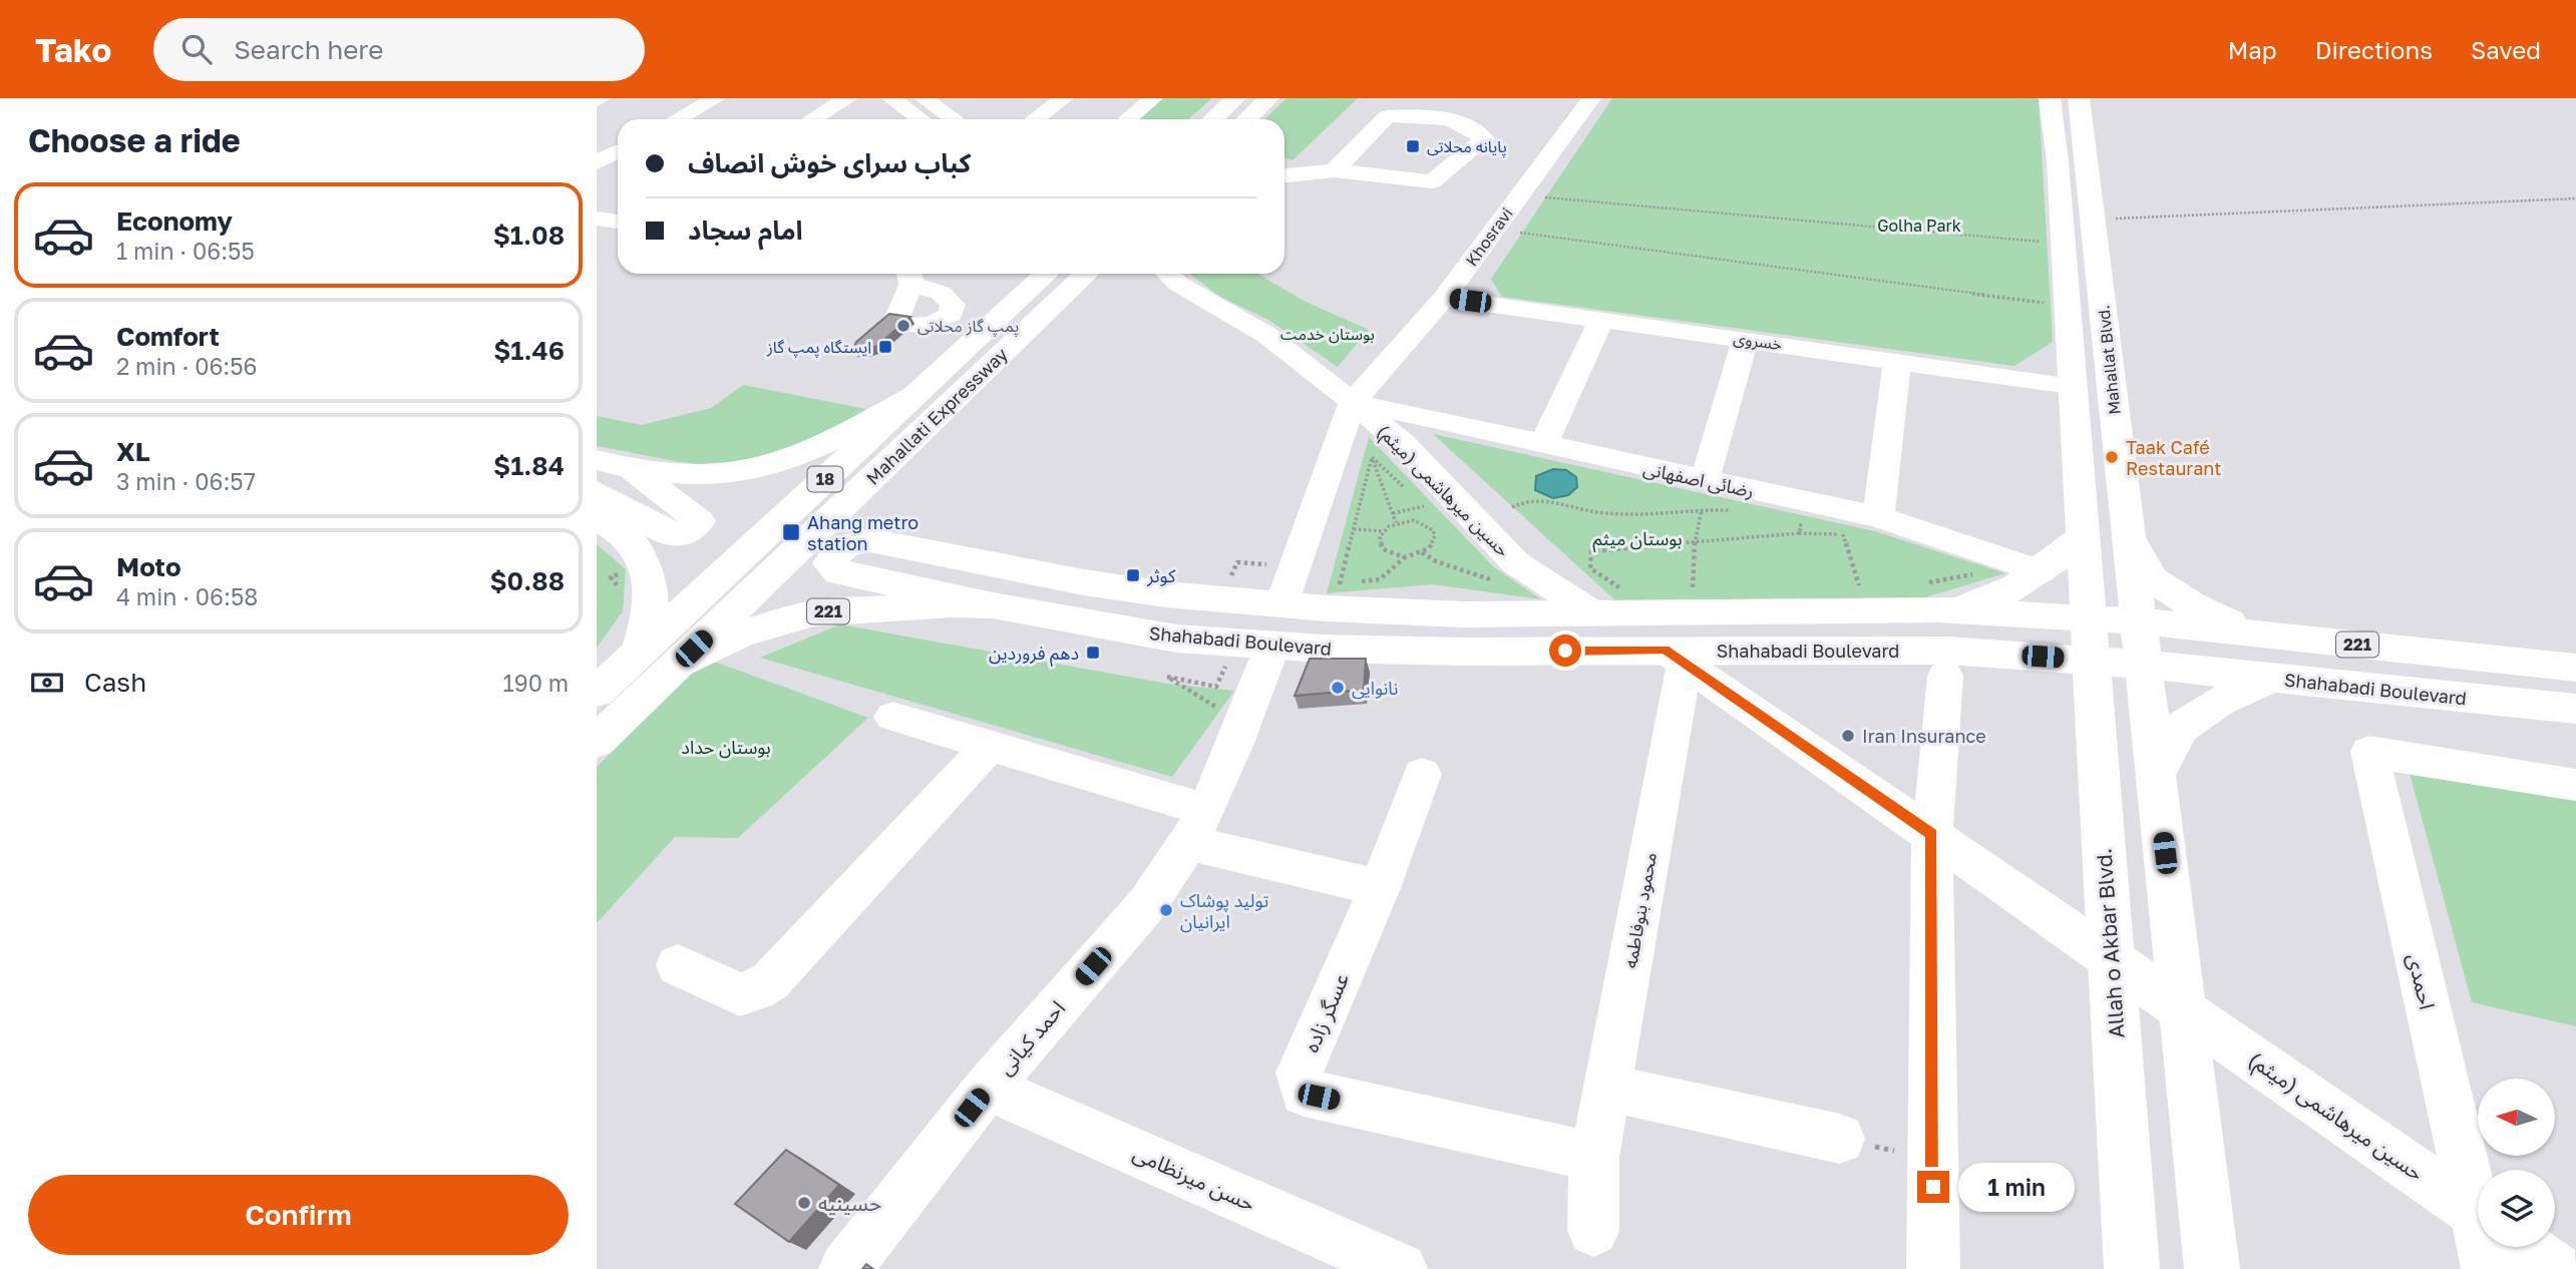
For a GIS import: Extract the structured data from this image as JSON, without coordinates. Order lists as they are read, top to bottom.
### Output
{
  "streets": {
    "main road": [
      "Mahallat Blvd.",
      "Mahallati Expressway",
      "18",
      "221",
      "Shahabadi Boulevard",
      "Allah o Akbar Blvd."
    ],
    "street": [
      "Khosravi",
      "خسروی",
      "رضائی اصفهانی",
      "حسین میرهاشمی (میثم)",
      "محمود بنوفاطمه",
      "احمدی",
      "عسگر زاده",
      "احمد کیانی",
      "حسن میرنظامی"
    ]
  },
  "crossings": [
    ["Khosravi", "خسروی"],
    ["Khosravi", "رضائی اصفهانی"],
    ["Khosravi", "حسین میرهاشمی (میثم)"],
    ["Khosravi", "احمد کیانی"],
    ["Mahallat Blvd.", "Shahabadi Boulevard"],
    ["Mahallati Expressway", "Shahabadi Boulevard"],
    ["رضائی اصفهانی", "حسین میرهاشمی (میثم)"],
    ["رضائی اصفهانی", "احمد کیانی"],
    ["حسین میرهاشمی (میثم)", "Shahabadi Boulevard"],
    ["حسین میرهاشمی (میثم)", "احمد کیانی"],
    ["221", "Shahabadi Boulevard"],
    ["Shahabadi Boulevard", "محمود بنوفاطمه"],
    ["Shahabadi Boulevard", "Allah o Akbar Blvd."],
    ["Shahabadi Boulevard", "احمد کیانی"],
    ["محمود بنوفاطمه", "عسگر زاده"],
    ["احمد کیانی", "حسن میرنظامی"]
  ],
  "parks": [
    "Golha Park",
    "بوستان خدمت",
    "بوستان میثم",
    "بوستان حداد"
  ],
  "places": {
    "transit": [
      "پایانه محلاتی",
      "ایستگاه پمپ گاز",
      "Ahang metro station",
      "کوثر",
      "دهم فروردین"
    ],
    "other": [
      "پمپ گاز محلاتی",
      "Taak Café Restaurant",
      "نانوایی",
      "Iran Insurance",
      "تولید پوشاک ایرانیان",
      "حسینیه"
    ]
  },
  "north": "left",
  "page": {
    "header": "Tako",
    "search": "Search here",
    "nav": ["Map", "Directions", "Saved"],
    "heading": "Choose a ride",
    "banner": ["کباب سرای خوش انصاف", "امام سجاد"],
    "list": [
      {
        "name": "Economy",
        "note": "1 min · 06:55",
        "value": "$1.08"
      },
      {
        "name": "Comfort",
        "note": "2 min · 06:56",
        "value": "$1.46"
      },
      {
        "name": "XL",
        "note": "3 min · 06:57",
        "value": "$1.84"
      },
      {
        "name": "Moto",
        "note": "4 min · 06:58",
        "value": "$0.88"
      }
    ],
    "pay": ["Cash", "190 m"],
    "buttons": "Confirm",
    "bubble": "1 min"
  }
}
